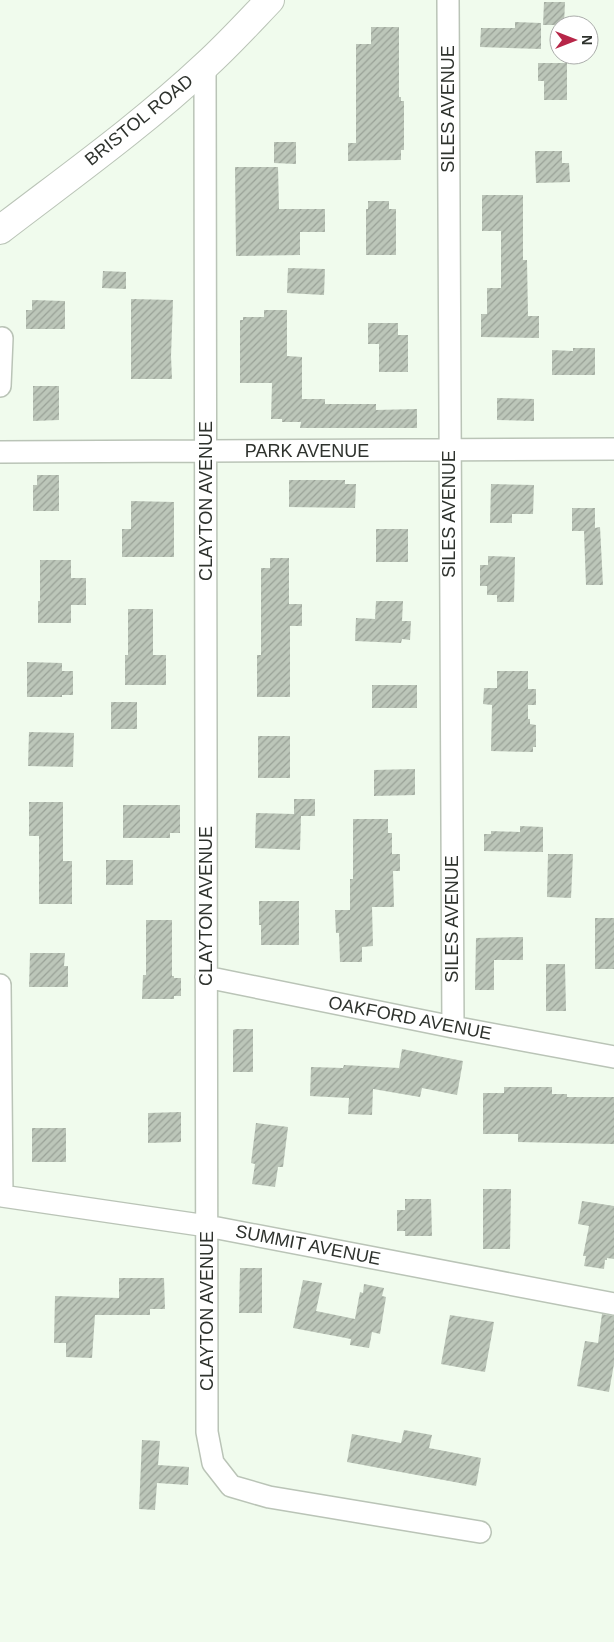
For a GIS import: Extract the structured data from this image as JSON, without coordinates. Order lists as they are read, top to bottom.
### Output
{
  "streets": {
    "main road": ["BRISTOL ROAD"],
    "street": [
      "SILES AVENUE",
      "PARK AVENUE",
      "CLAYTON AVENUE",
      "OAKFORD AVENUE",
      "SUMMIT AVENUE"
    ]
  },
  "crossings": [
    ["SILES AVENUE", "PARK AVENUE"],
    ["SILES AVENUE", "OAKFORD AVENUE"],
    ["BRISTOL ROAD", "CLAYTON AVENUE"],
    ["PARK AVENUE", "CLAYTON AVENUE"],
    ["CLAYTON AVENUE", "OAKFORD AVENUE"],
    ["CLAYTON AVENUE", "SUMMIT AVENUE"]
  ],
  "north": "right"
}
